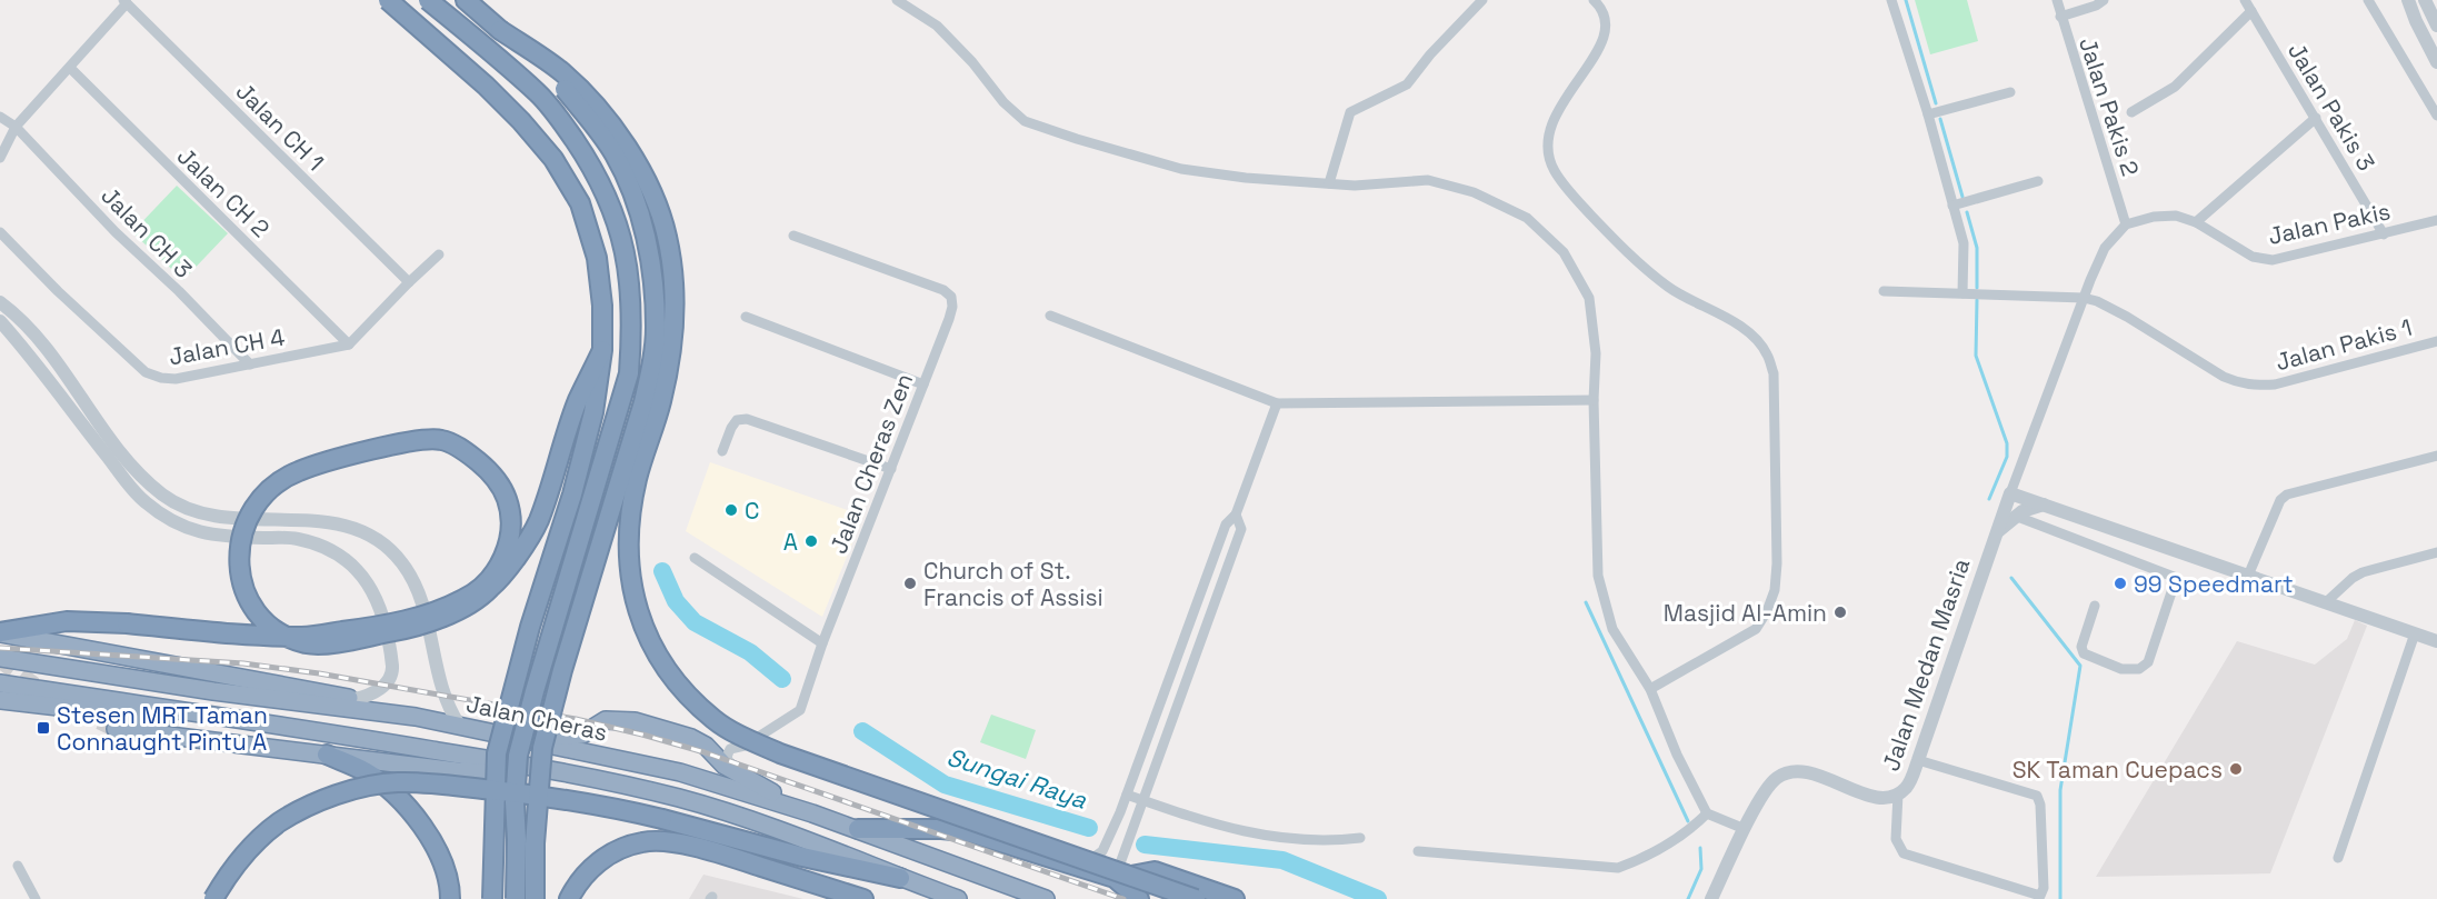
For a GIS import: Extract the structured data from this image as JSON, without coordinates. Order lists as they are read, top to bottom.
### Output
{
  "streets": {
    "highway": ["Jalan Cheras"],
    "street": [
      "Jalan Pakis 2",
      "Jalan Pakis 3",
      "Jalan CH 1",
      "Jalan CH 2",
      "Jalan Pakis",
      "Jalan CH 3",
      "Jalan Pakis 1",
      "Jalan CH 4",
      "Jalan Cheras Zen",
      "Jalan Medan Masria"
    ]
  },
  "crossings": [
    ["Jalan Pakis 2", "Jalan Pakis"],
    ["Jalan Pakis 3", "Jalan Pakis"],
    ["Jalan CH 2", "Jalan CH 4"],
    ["Jalan CH 3", "Jalan CH 4"],
    ["Jalan Pakis 1", "Jalan Medan Masria"]
  ],
  "water": ["Sungai Raya"],
  "places": {
    "other": [
      "C",
      "A",
      "Church of St. Francis of Assisi",
      "99 Speedmart",
      "Masjid Al-Amin",
      "SK Taman Cuepacs"
    ],
    "transit": ["Stesen MRT Taman Connaught Pintu A"]
  }
}
